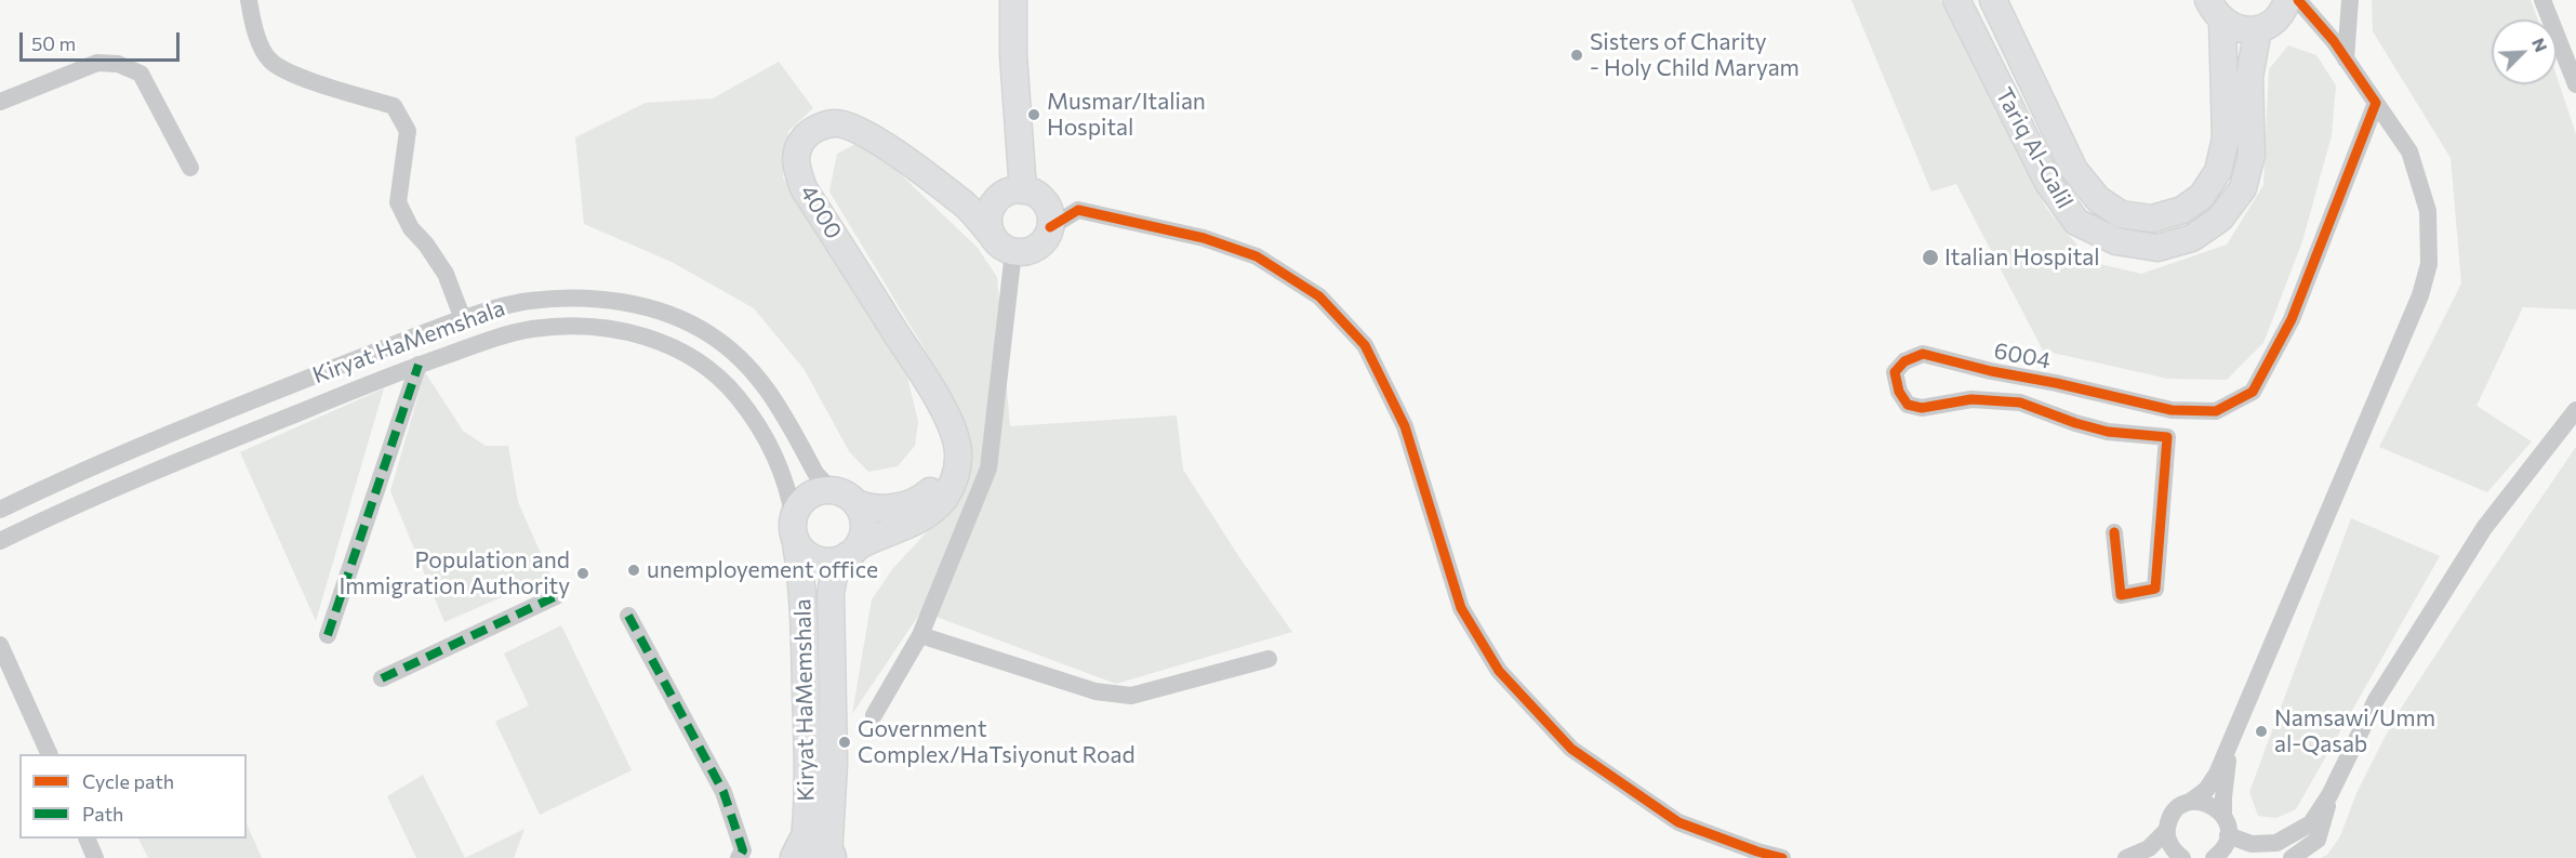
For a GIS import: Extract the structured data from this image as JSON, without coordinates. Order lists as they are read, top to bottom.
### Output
{
  "streets": {
    "street": [
      "Tariq Al-Galil",
      "4000",
      "Kiryat HaMemshala",
      "6004"
    ]
  },
  "crossings": [
    ["4000", "Kiryat HaMemshala"]
  ],
  "places": [
    "Sisters of Charity - Holy Child Maryam",
    "Musmar/Italian Hospital",
    "Italian Hospital",
    "unemployement office",
    "Population and Immigration Authority",
    "Namsawi/Umm al-Qasab",
    "Government Complex/HaTsiyonut Road"
  ],
  "legend": ["Cycle path", "Path"],
  "scale_bar": "50 m",
  "north": "top right"
}
